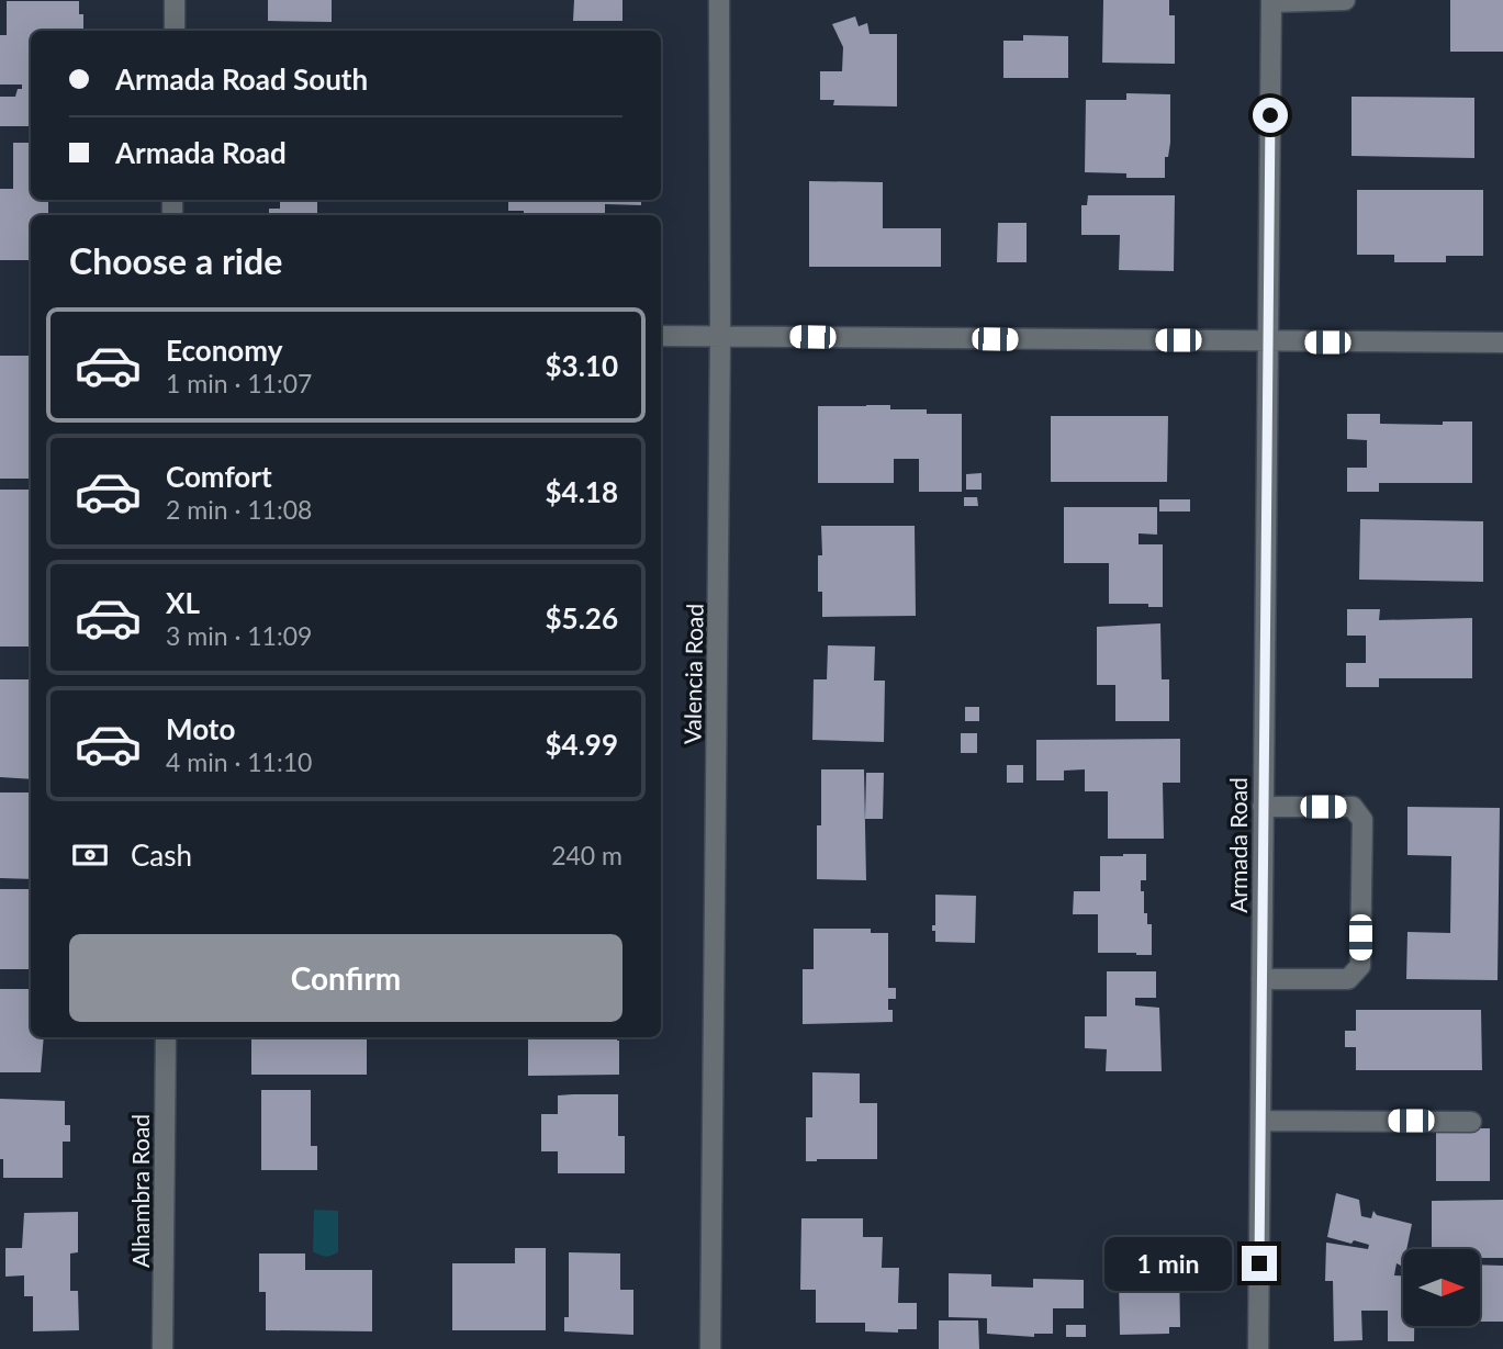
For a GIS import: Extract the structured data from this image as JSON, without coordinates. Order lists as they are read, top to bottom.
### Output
{
  "streets": {
    "street": ["Valencia Road", "Armada Road", "Alhambra Road"]
  },
  "north": "right",
  "page": {
    "banner": ["Armada Road South", "Armada Road"],
    "heading": "Choose a ride",
    "list": [
      {
        "name": "Economy",
        "note": "1 min · 11:07",
        "value": "$3.10"
      },
      {
        "name": "Comfort",
        "note": "2 min · 11:08",
        "value": "$4.18"
      },
      {
        "name": "XL",
        "note": "3 min · 11:09",
        "value": "$5.26"
      },
      {
        "name": "Moto",
        "note": "4 min · 11:10",
        "value": "$4.99"
      }
    ],
    "pay": ["Cash", "240 m"],
    "buttons": "Confirm",
    "bubble": "1 min"
  }
}
